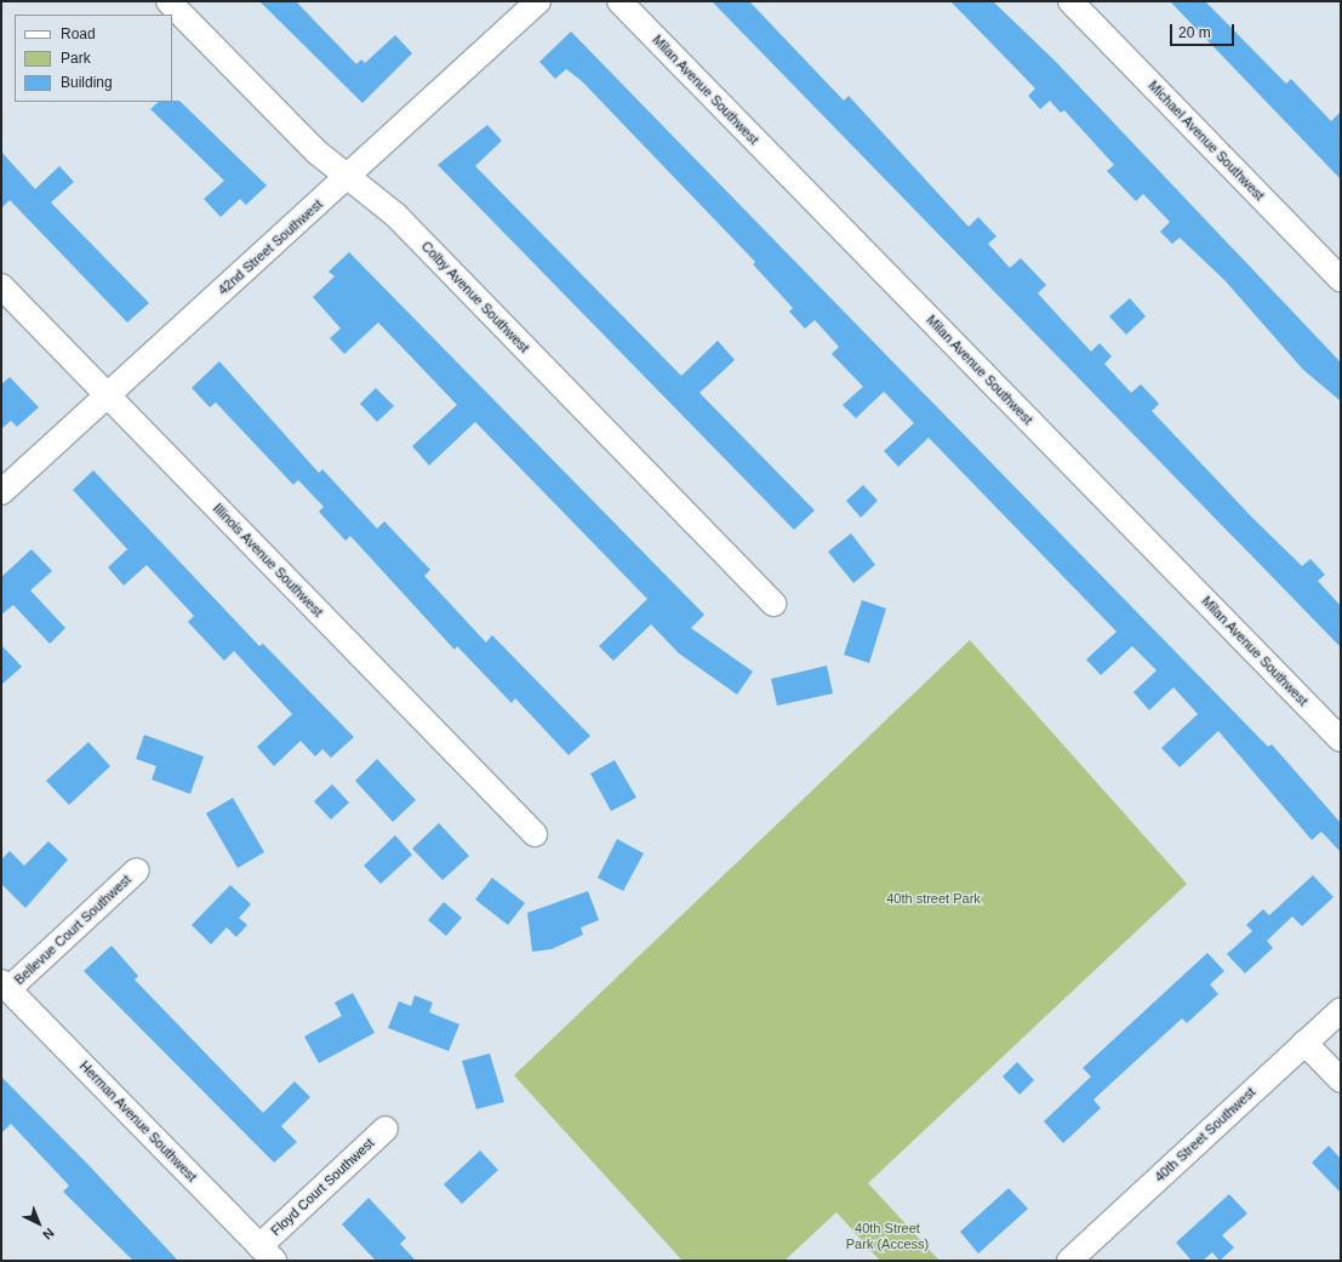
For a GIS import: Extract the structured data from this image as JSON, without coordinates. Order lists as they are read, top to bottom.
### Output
{
  "streets": {
    "street": [
      "Milan Avenue Southwest",
      "Michael Avenue Southwest",
      "42nd Street Southwest",
      "Colby Avenue Southwest",
      "Illinois Avenue Southwest",
      "Bellevue Court Southwest",
      "Herman Avenue Southwest",
      "40th Street Southwest",
      "Floyd Court Southwest"
    ]
  },
  "crossings": [
    ["42nd Street Southwest", "Colby Avenue Southwest"],
    ["42nd Street Southwest", "Illinois Avenue Southwest"],
    ["Bellevue Court Southwest", "Herman Avenue Southwest"],
    ["Herman Avenue Southwest", "Floyd Court Southwest"]
  ],
  "parks": ["40th street Park", "40th Street Park (Access)"],
  "legend": ["Road", "Park", "Building"],
  "scale_bar": "20 m",
  "north": "bottom right"
}
